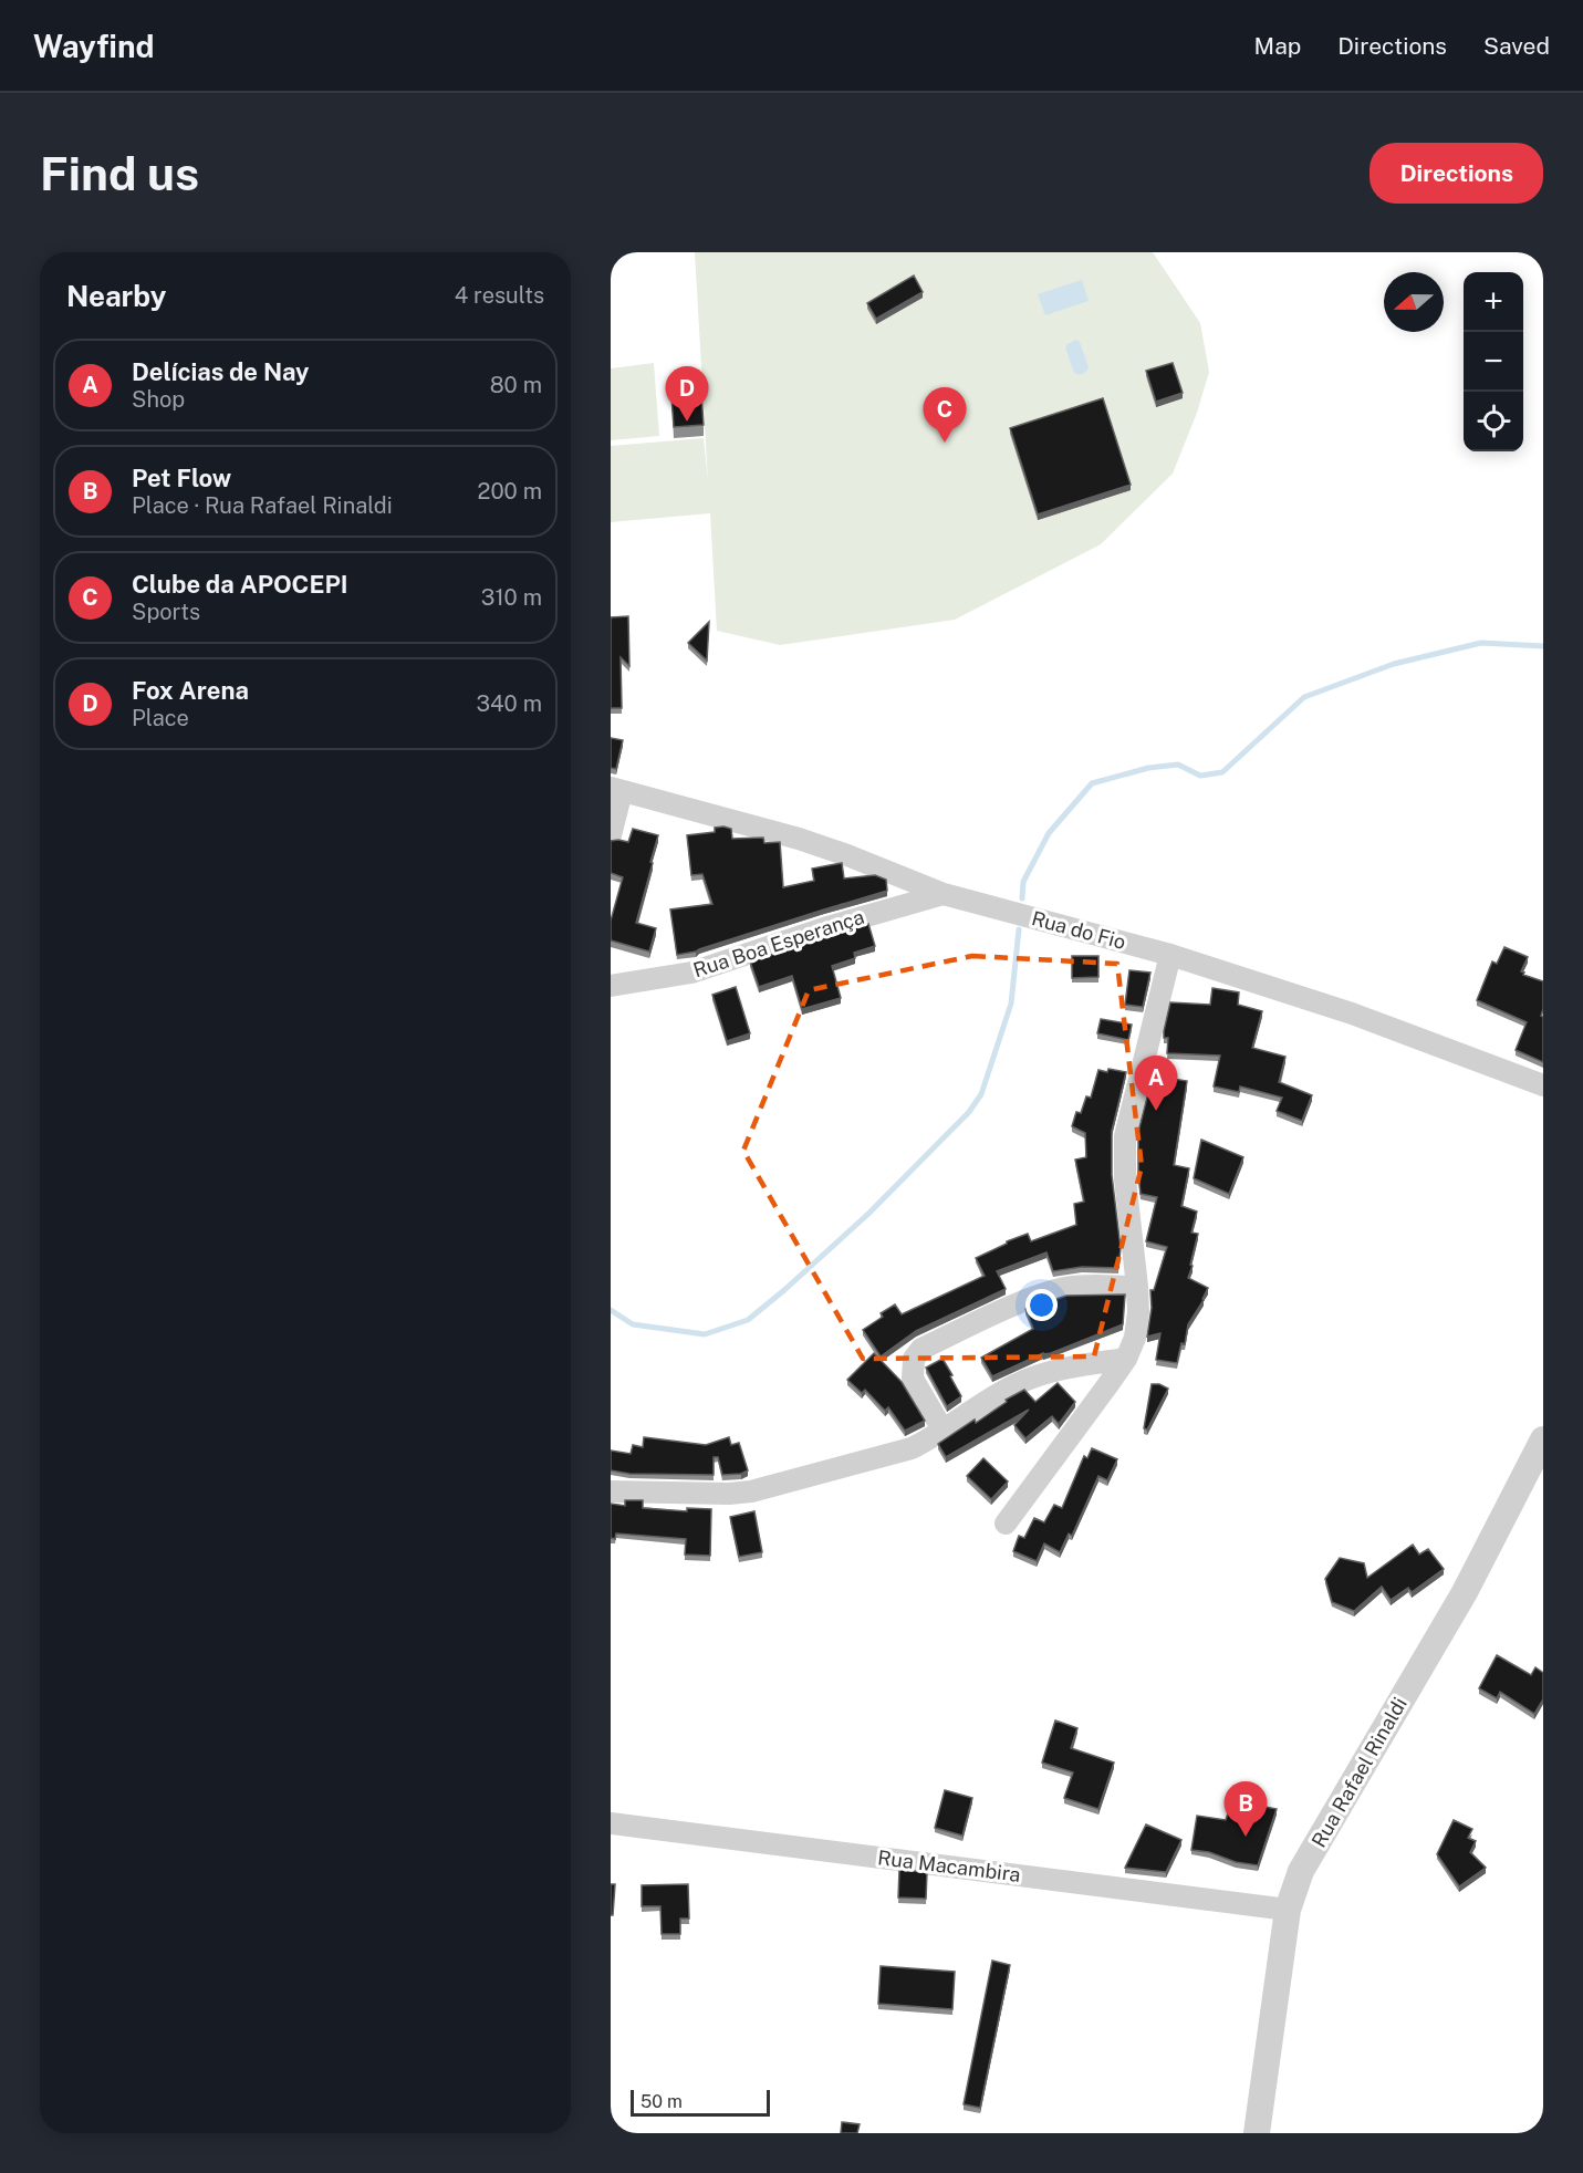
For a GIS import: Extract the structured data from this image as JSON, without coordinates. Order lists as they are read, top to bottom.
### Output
{
  "streets": {
    "street": [
      "Rua do Fio",
      "Rua Boa Esperança",
      "Rua Rafael Rinaldi",
      "Rua Macambira"
    ]
  },
  "crossings": [
    ["Rua do Fio", "Rua Boa Esperança"],
    ["Rua Rafael Rinaldi", "Rua Macambira"]
  ],
  "scale_bar": "50 m",
  "north": "left",
  "page": {
    "header": "Wayfind",
    "nav": ["Map", "Directions", "Saved"],
    "buttons": "Directions",
    "title": "Find us",
    "heading": ["Nearby", "4 results"],
    "map_buttons": ["+", "−"],
    "list": [
      {
        "mark": "A",
        "name": "Delícias de Nay",
        "note": "Shop",
        "value": "80 m"
      },
      {
        "mark": "B",
        "name": "Pet Flow",
        "note": "Place · Rua Rafael Rinaldi",
        "value": "200 m"
      },
      {
        "mark": "C",
        "name": "Clube da APOCEPI",
        "note": "Sports",
        "value": "310 m"
      },
      {
        "mark": "D",
        "name": "Fox Arena",
        "note": "Place",
        "value": "340 m"
      }
    ],
    "pins": [
      "D",
      "C",
      "A",
      "B"
    ],
    "scale": "50 m"
  }
}
